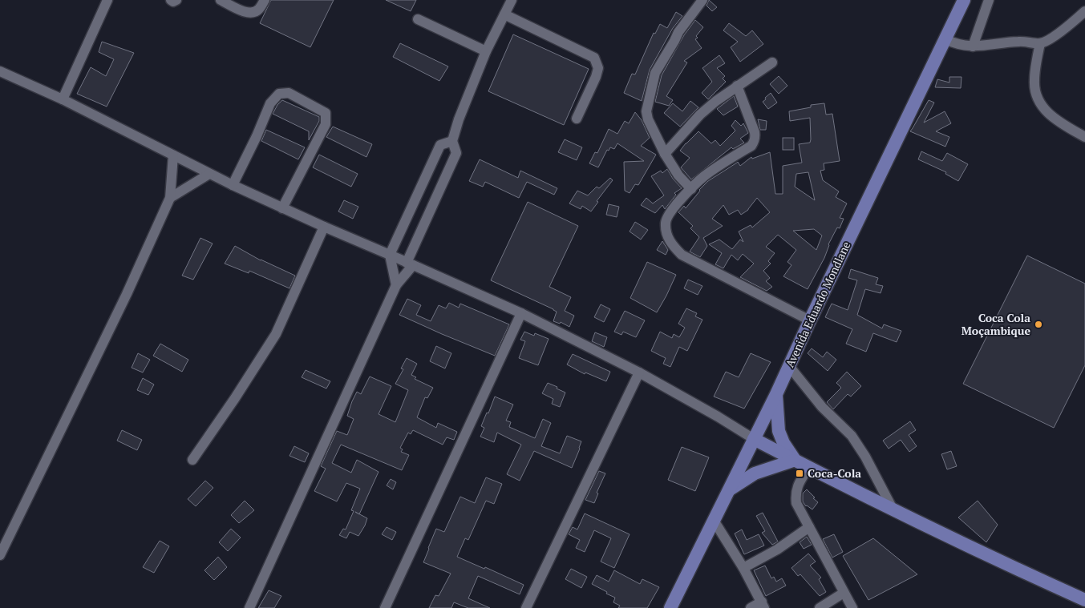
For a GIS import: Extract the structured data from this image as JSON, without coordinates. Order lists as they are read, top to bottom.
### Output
{
  "streets": {
    "main road": ["Avenida Eduardo Mondlane"]
  },
  "places": {
    "other": ["Coca Cola Moçambique"],
    "transit": ["Coca-Cola"]
  }
}
